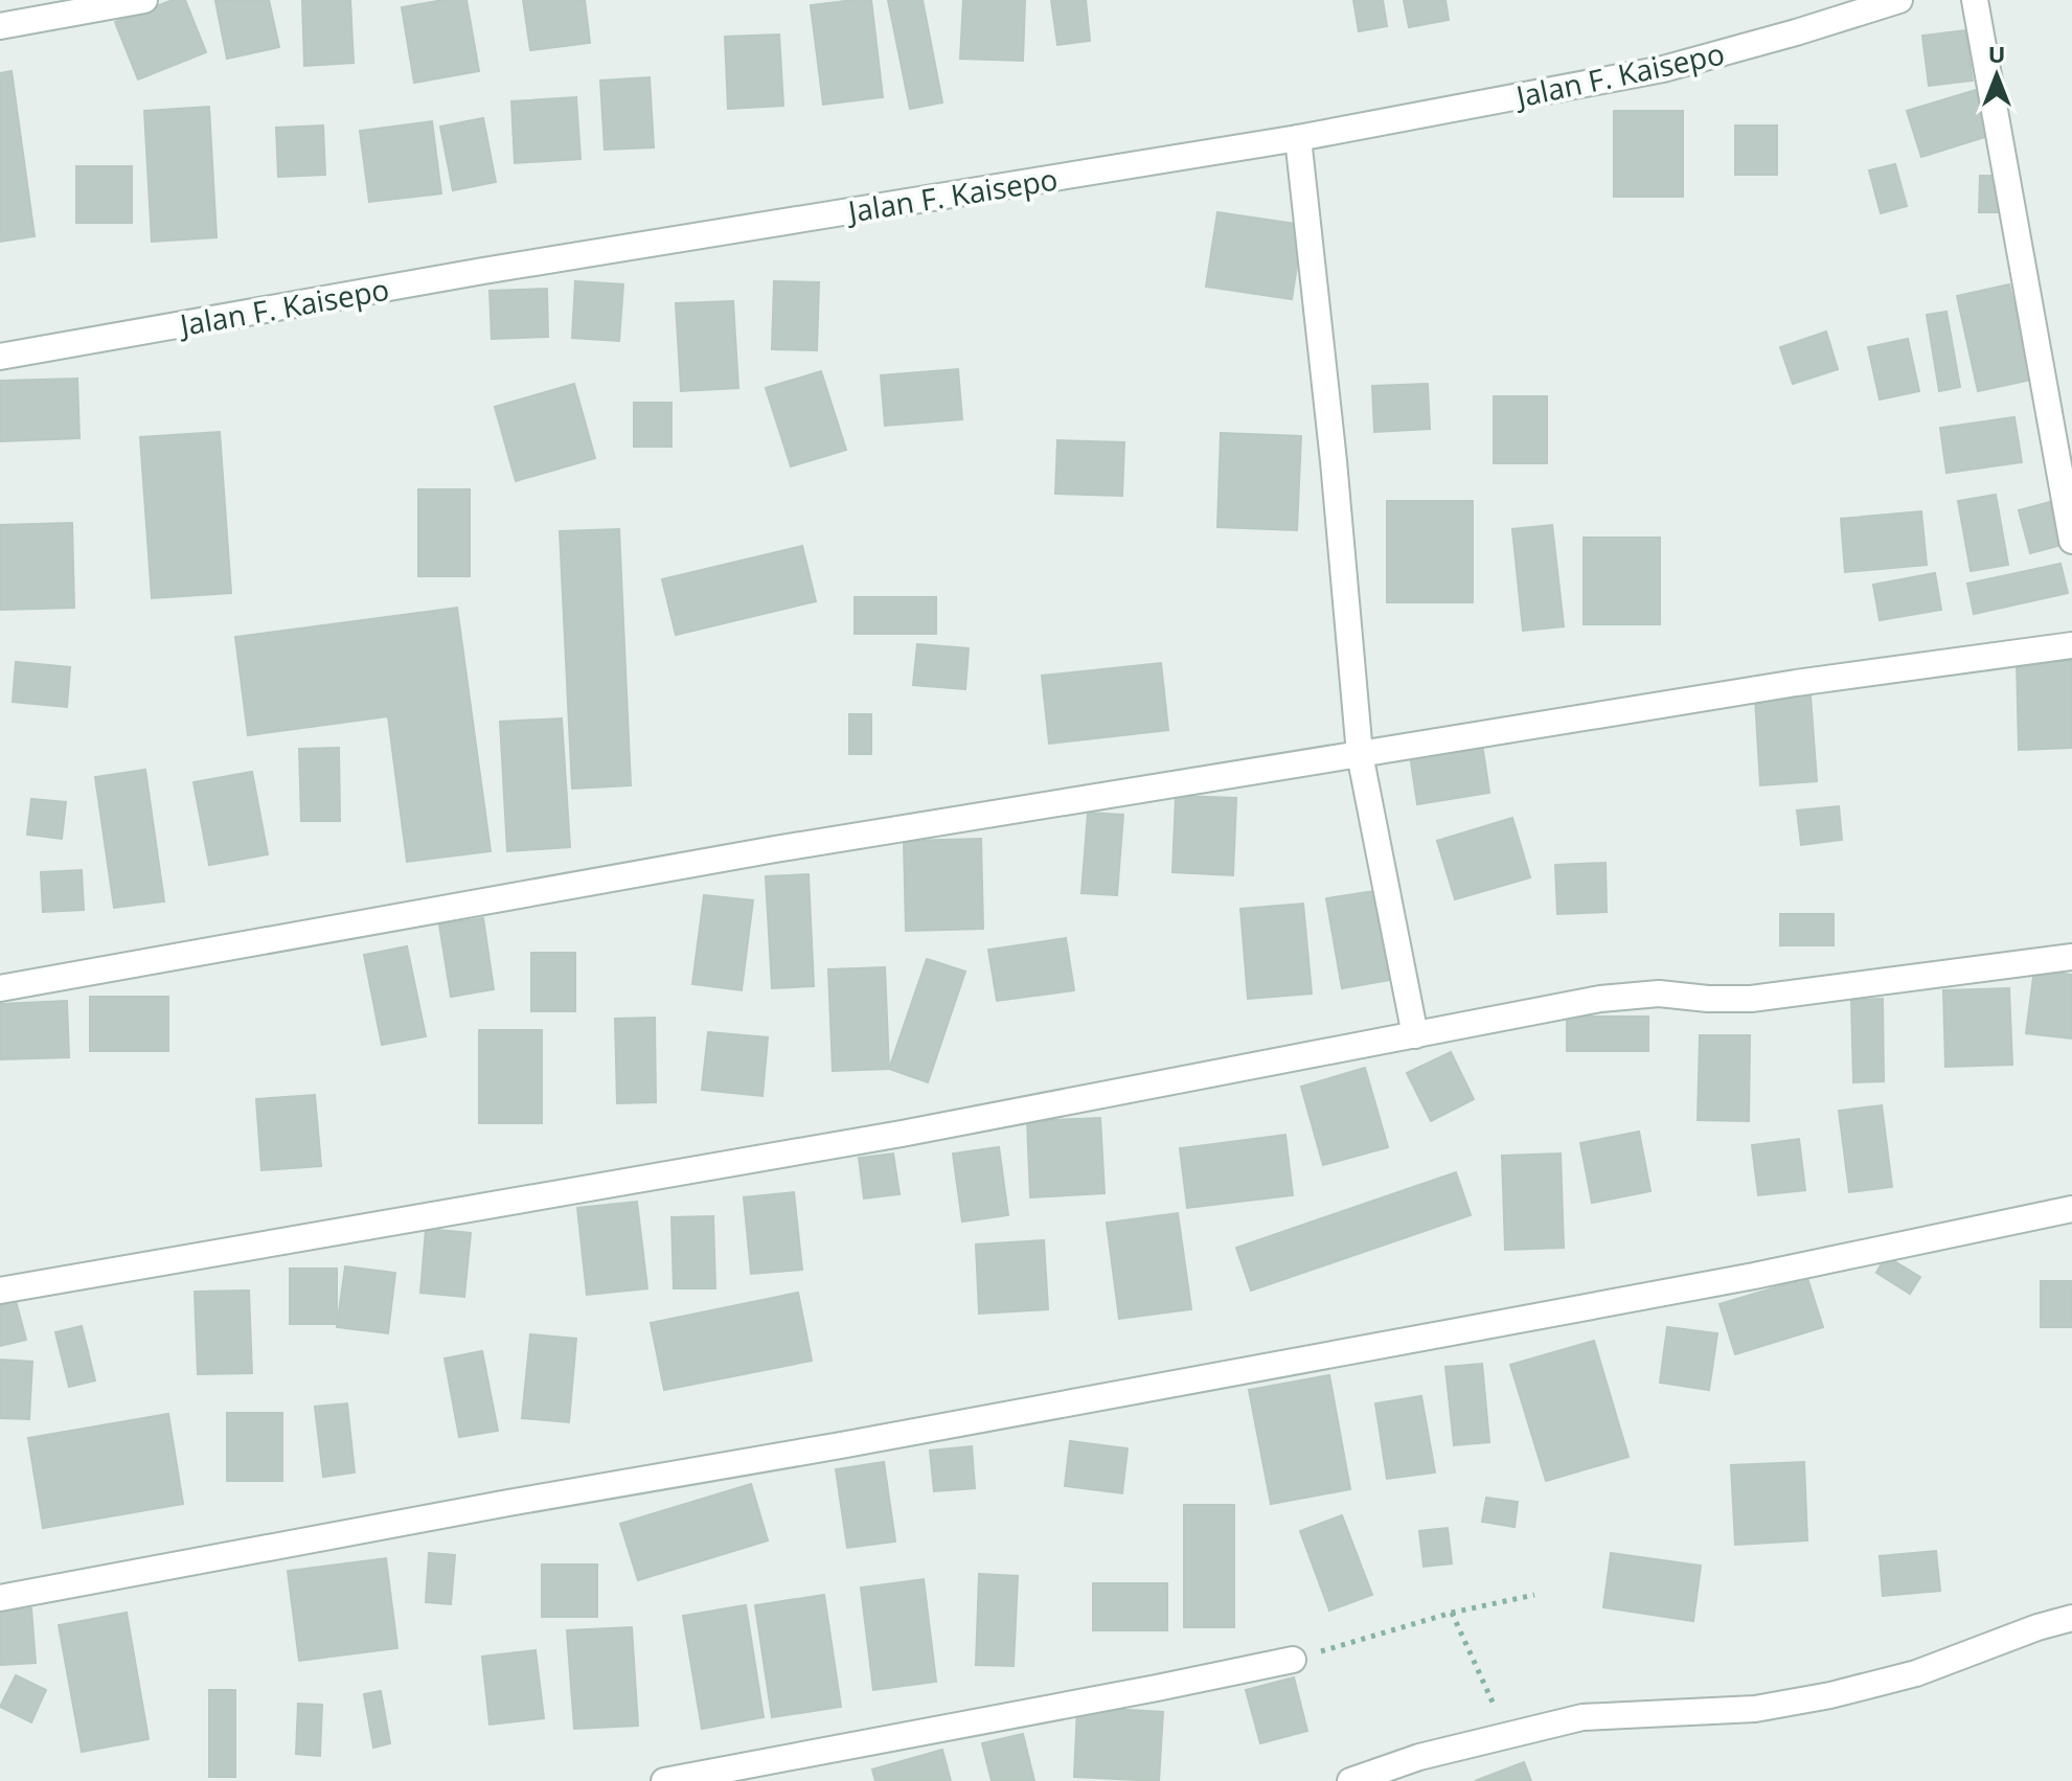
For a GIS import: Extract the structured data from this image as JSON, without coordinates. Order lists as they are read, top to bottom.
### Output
{
  "streets": {
    "street": ["Jalan F. Kaisepo"]
  },
  "north": "top"
}
